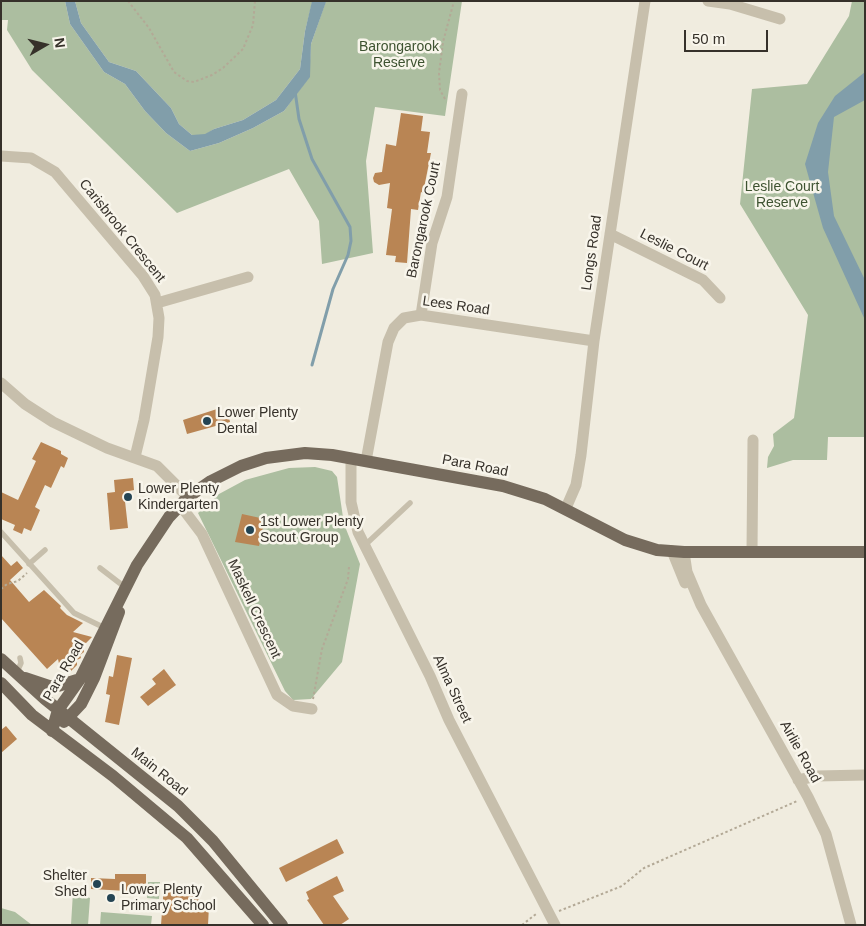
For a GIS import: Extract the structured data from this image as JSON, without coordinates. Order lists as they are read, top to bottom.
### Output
{
  "streets": {
    "main road": ["Para Road", "Main Road"],
    "street": [
      "Barongarook Court",
      "Carisbrook Crescent",
      "Leslie Court",
      "Longs Road",
      "Lees Road",
      "Maskell Crescent",
      "Alma Street",
      "Airlie Road"
    ]
  },
  "crossings": [
    ["Barongarook Court", "Lees Road"],
    ["Carisbrook Crescent", "Maskell Crescent"],
    ["Leslie Court", "Longs Road"],
    ["Longs Road", "Lees Road"],
    ["Longs Road", "Para Road"],
    ["Lees Road", "Para Road"],
    ["Para Road", "Maskell Crescent"],
    ["Para Road", "Alma Street"],
    ["Para Road", "Airlie Road"],
    ["Para Road", "Main Road"]
  ],
  "parks": ["Barongarook Reserve", "Leslie Court Reserve"],
  "places": [
    "Lower Plenty Dental",
    "Lower Plenty Kindergarten",
    "1st Lower Plenty Scout Group",
    "Shelter Shed",
    "Lower Plenty Primary School"
  ],
  "scale_bar": "50 m",
  "north": "right"
}
